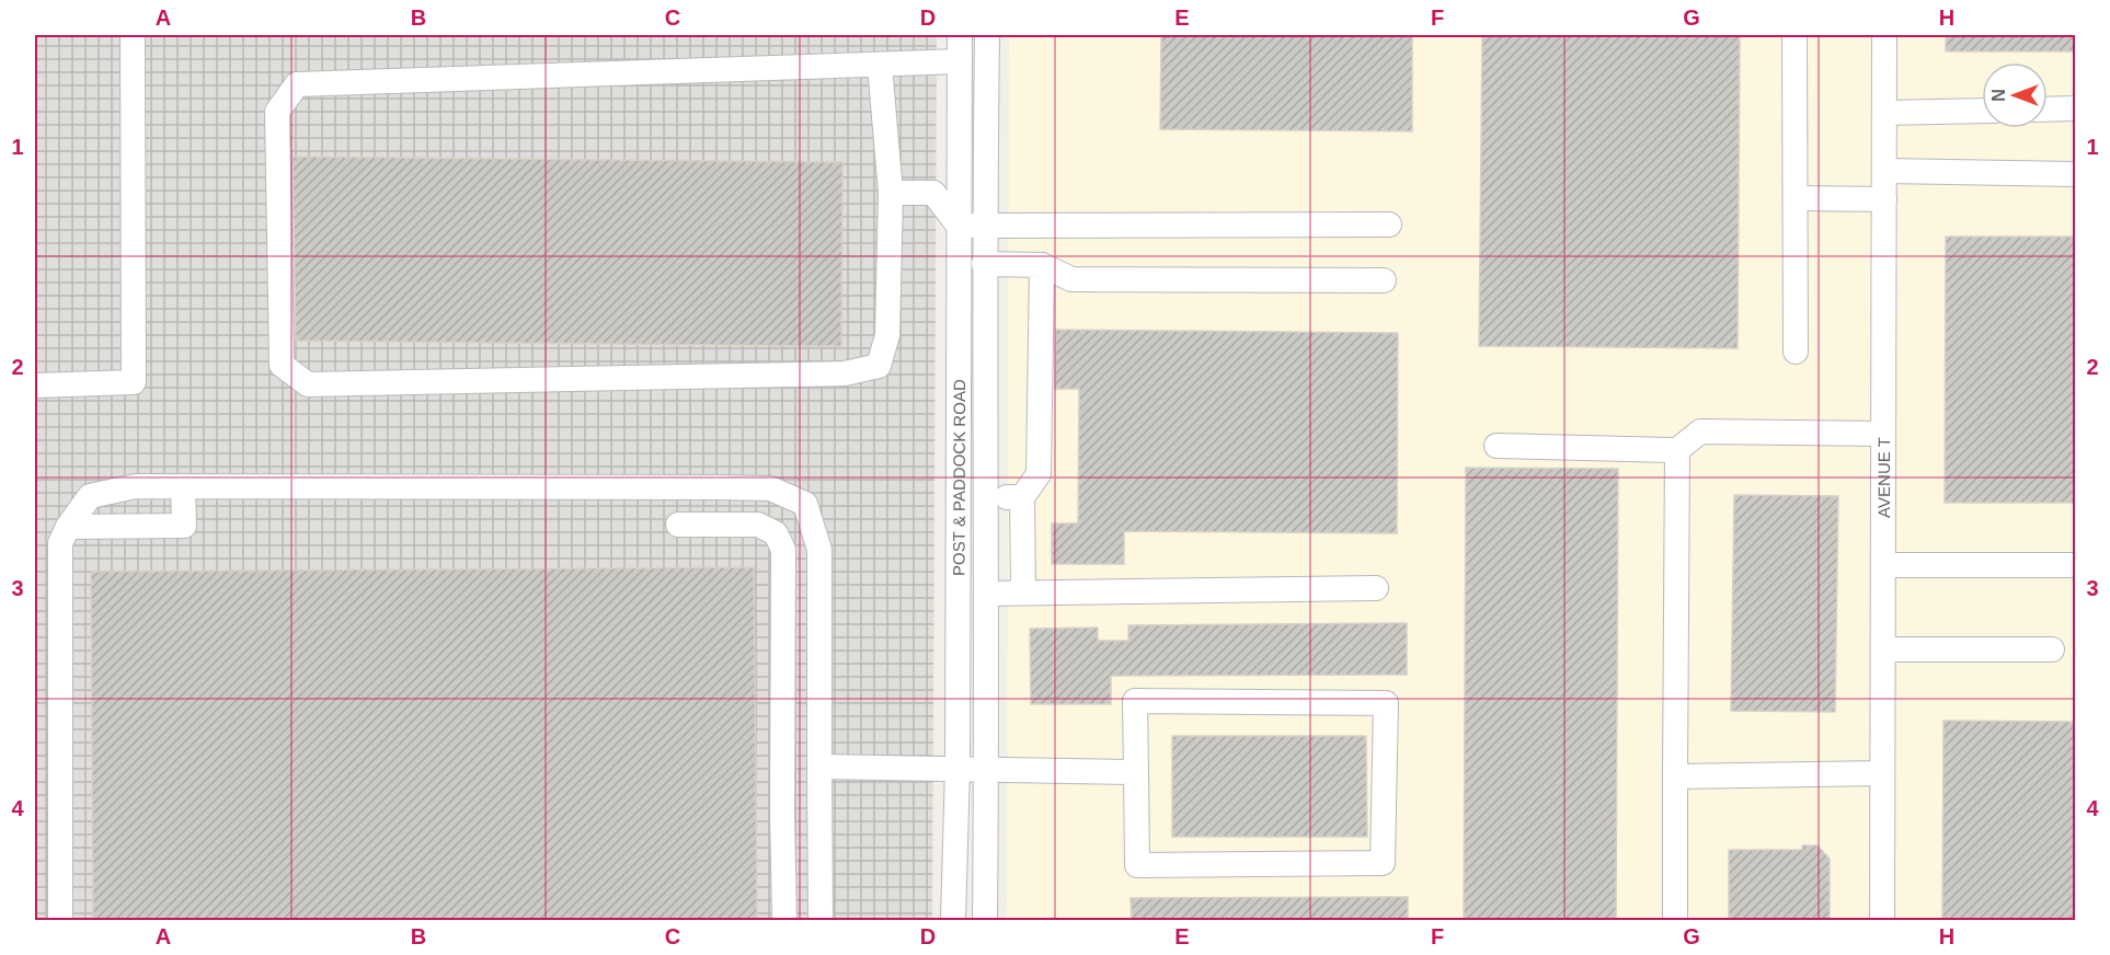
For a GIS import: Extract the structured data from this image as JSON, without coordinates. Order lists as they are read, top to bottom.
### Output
{
  "streets": {
    "street": ["POST & PADDOCK ROAD", "AVENUE T"]
  },
  "north": "left",
  "grid": {
    "columns": [
      "A",
      "B",
      "C",
      "D",
      "E",
      "F",
      "G",
      "H"
    ],
    "rows": [
      "1",
      "2",
      "3",
      "4"
    ]
  }
}
